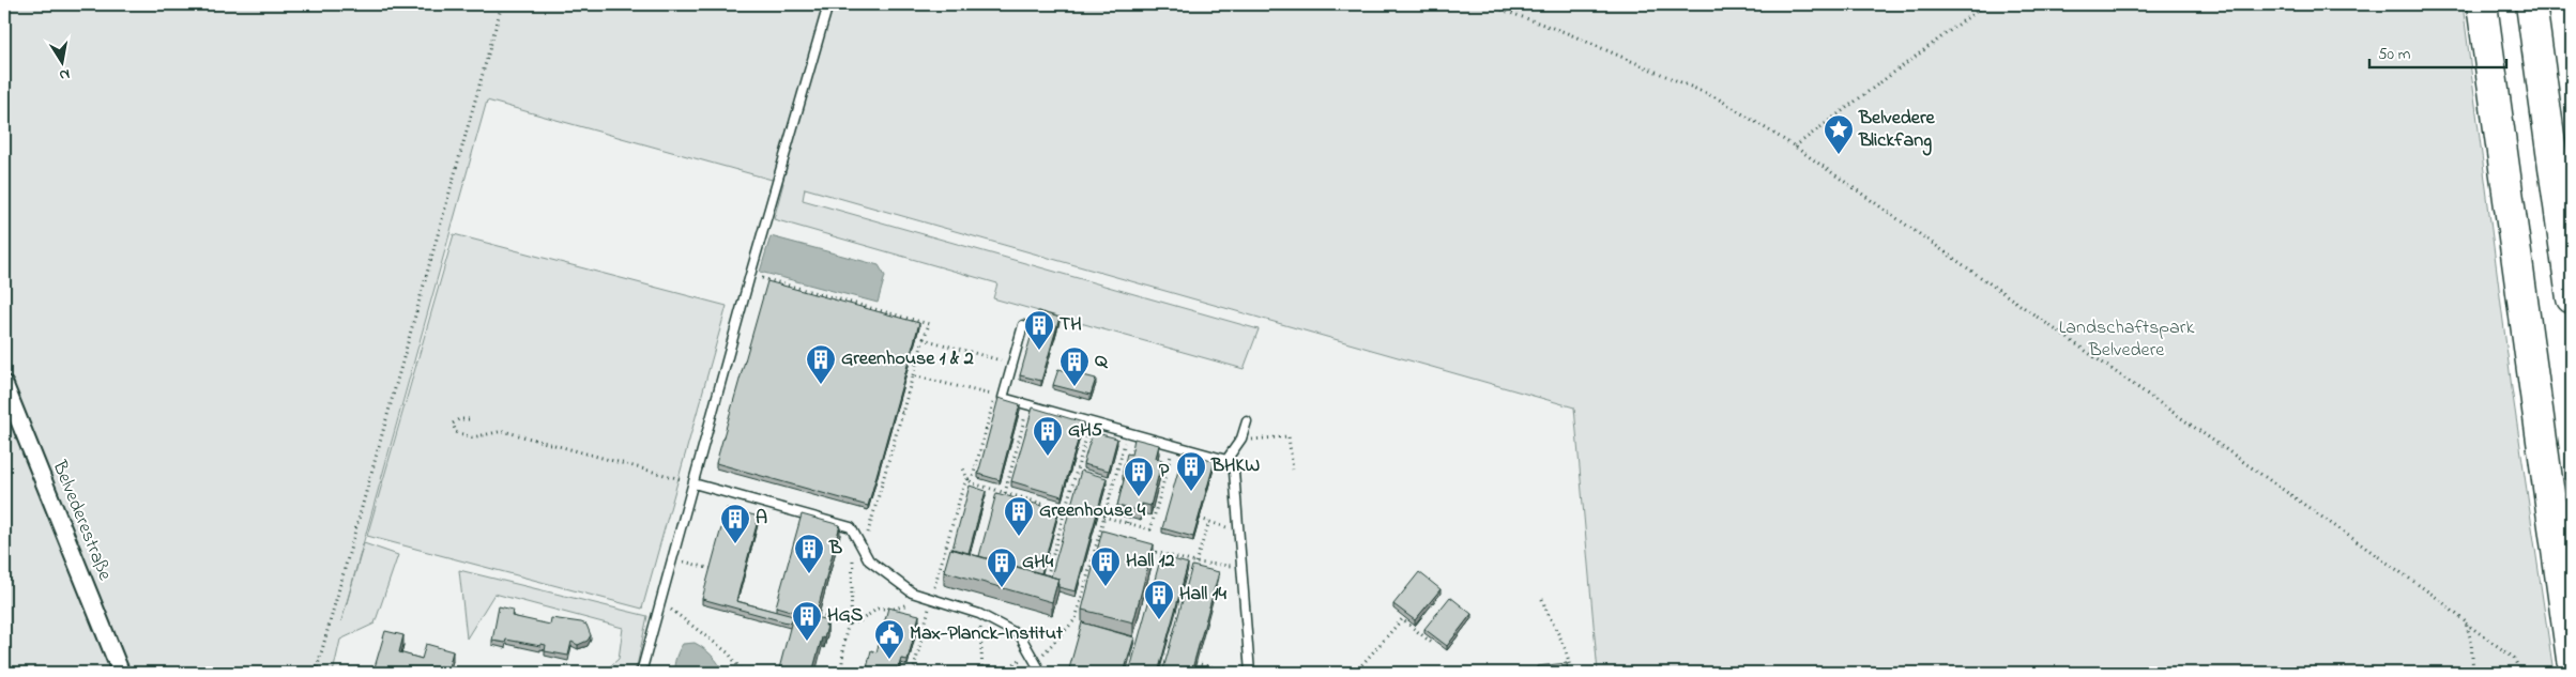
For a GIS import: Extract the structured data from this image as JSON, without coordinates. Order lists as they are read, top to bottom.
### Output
{
  "streets": {
    "street": ["Belvederestraße"]
  },
  "parks": ["Landschaftspark Belvedere"],
  "places": {
    "place": ["Belvedere Blickfang"],
    "building": [
      "TH",
      "Greenhouse 1 & 2",
      "Q",
      "GH5",
      "BHKW",
      "P",
      "Greenhouse 4",
      "A",
      "B",
      "Hall 12",
      "GH4",
      "Hall 14",
      "HGS"
    ],
    "public building": ["Max-Planck-Institut"]
  },
  "scale_bar": "50 m",
  "north": "bottom"
}
